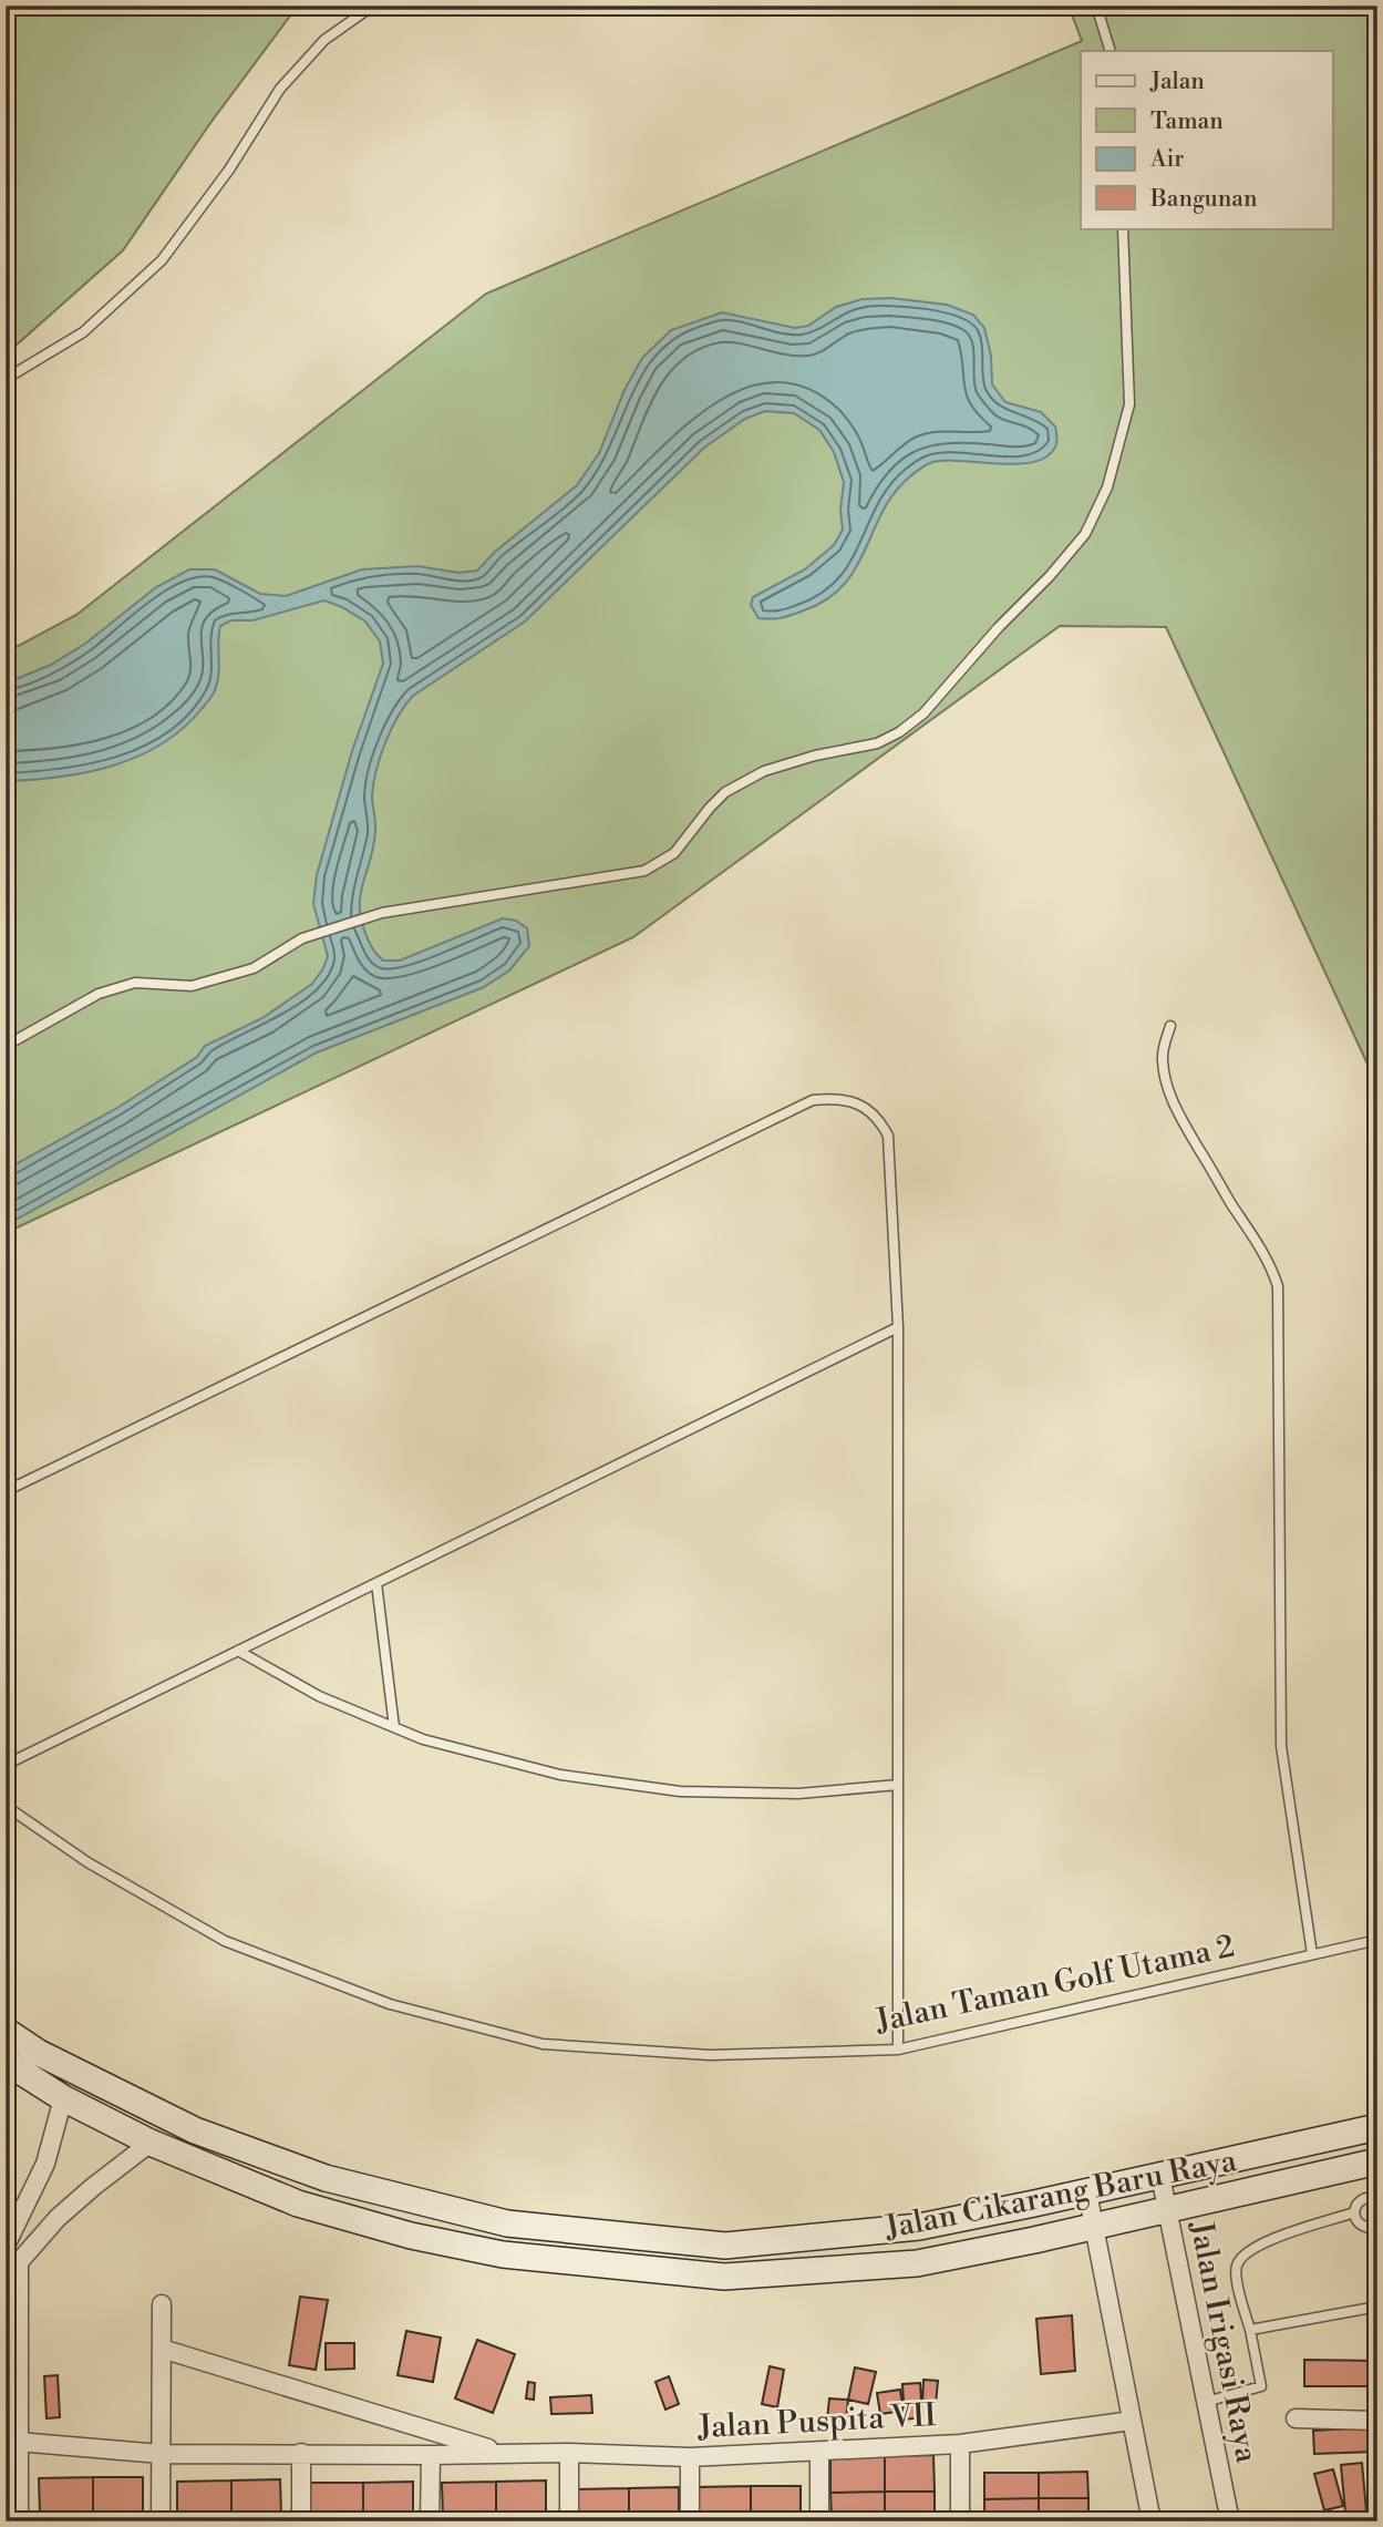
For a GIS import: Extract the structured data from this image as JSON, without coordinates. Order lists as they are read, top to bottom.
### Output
{
  "streets": {
    "main road": ["Jalan Cikarang Baru Raya"],
    "street": ["Jalan Irigasi Raya", "Jalan Puspita VII"],
    "lane": ["Jalan Taman Golf Utama 2"]
  },
  "crossings": [
    ["Jalan Cikarang Baru Raya", "Jalan Irigasi Raya"]
  ],
  "legend": [
    "Jalan",
    "Taman",
    "Air",
    "Bangunan"
  ]
}
